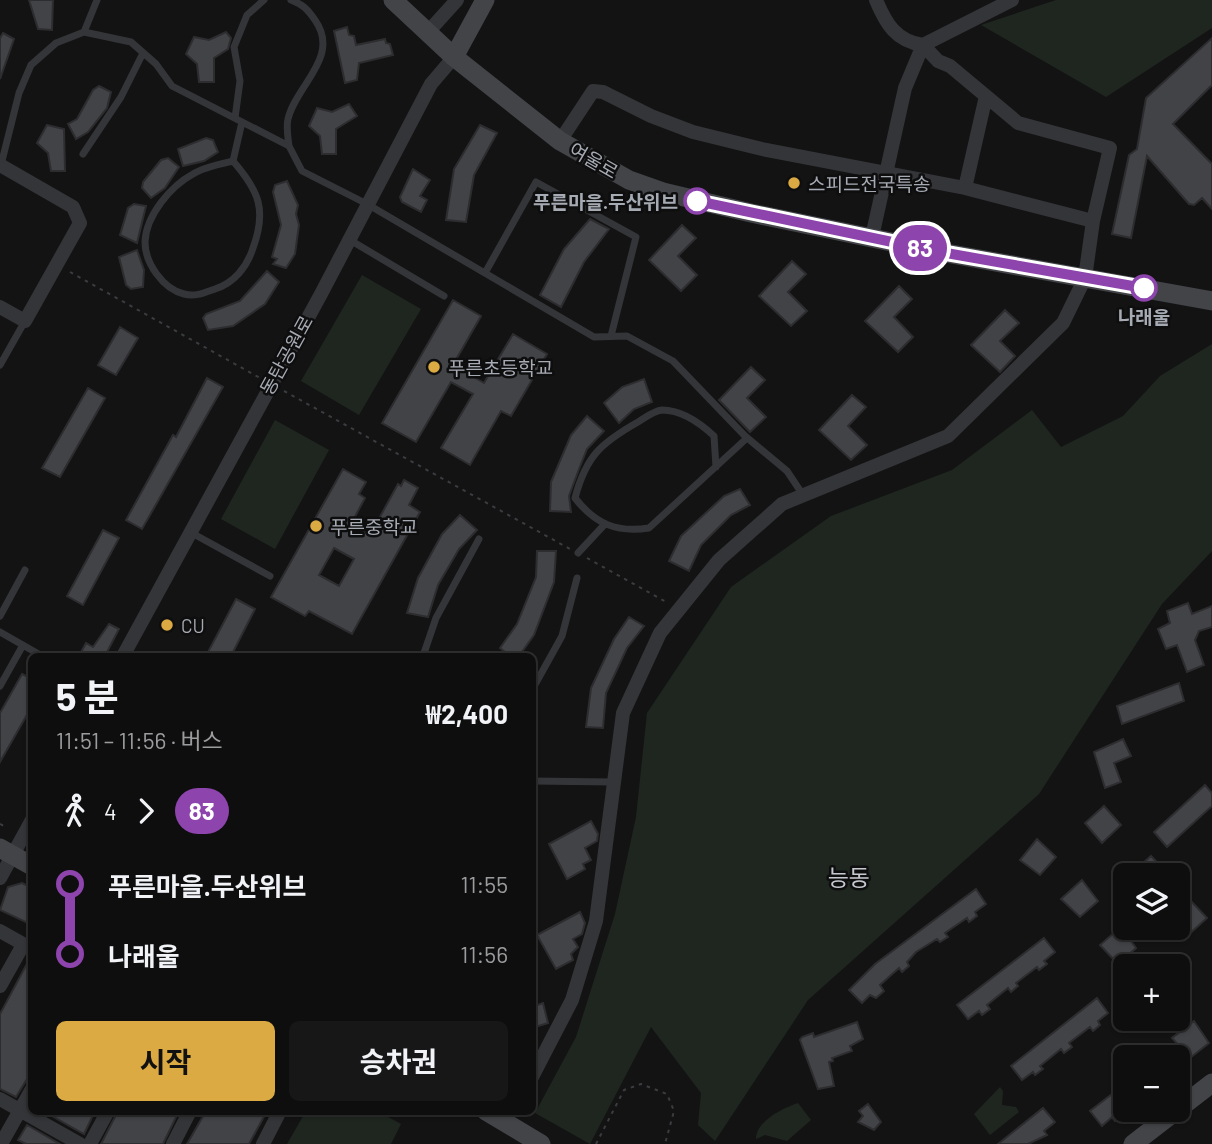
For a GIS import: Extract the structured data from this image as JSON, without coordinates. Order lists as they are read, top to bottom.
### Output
{
  "streets": {
    "street": ["여울로", "동탄공원로"]
  },
  "crossings": [
    ["여울로", "동탄공원로"]
  ],
  "districts": ["능동"],
  "places": [
    "스피드전국특송",
    "푸른마을.두산위브",
    "나래울",
    "푸른초등학교",
    "푸른중학교",
    "CU"
  ],
  "lines": ["bus line 83"],
  "page": {
    "on_map": "83",
    "heading": ["5 분", "11:51 – 11:56 · 버스", "₩2,400"],
    "legs": ["4", "83"],
    "list": [
      {
        "name": "푸른마을.두산위브",
        "value": "11:55"
      },
      {
        "name": "나래울",
        "value": "11:56"
      }
    ],
    "map_buttons": ["+", "−"],
    "buttons": ["시작", "승차권"]
  }
}
